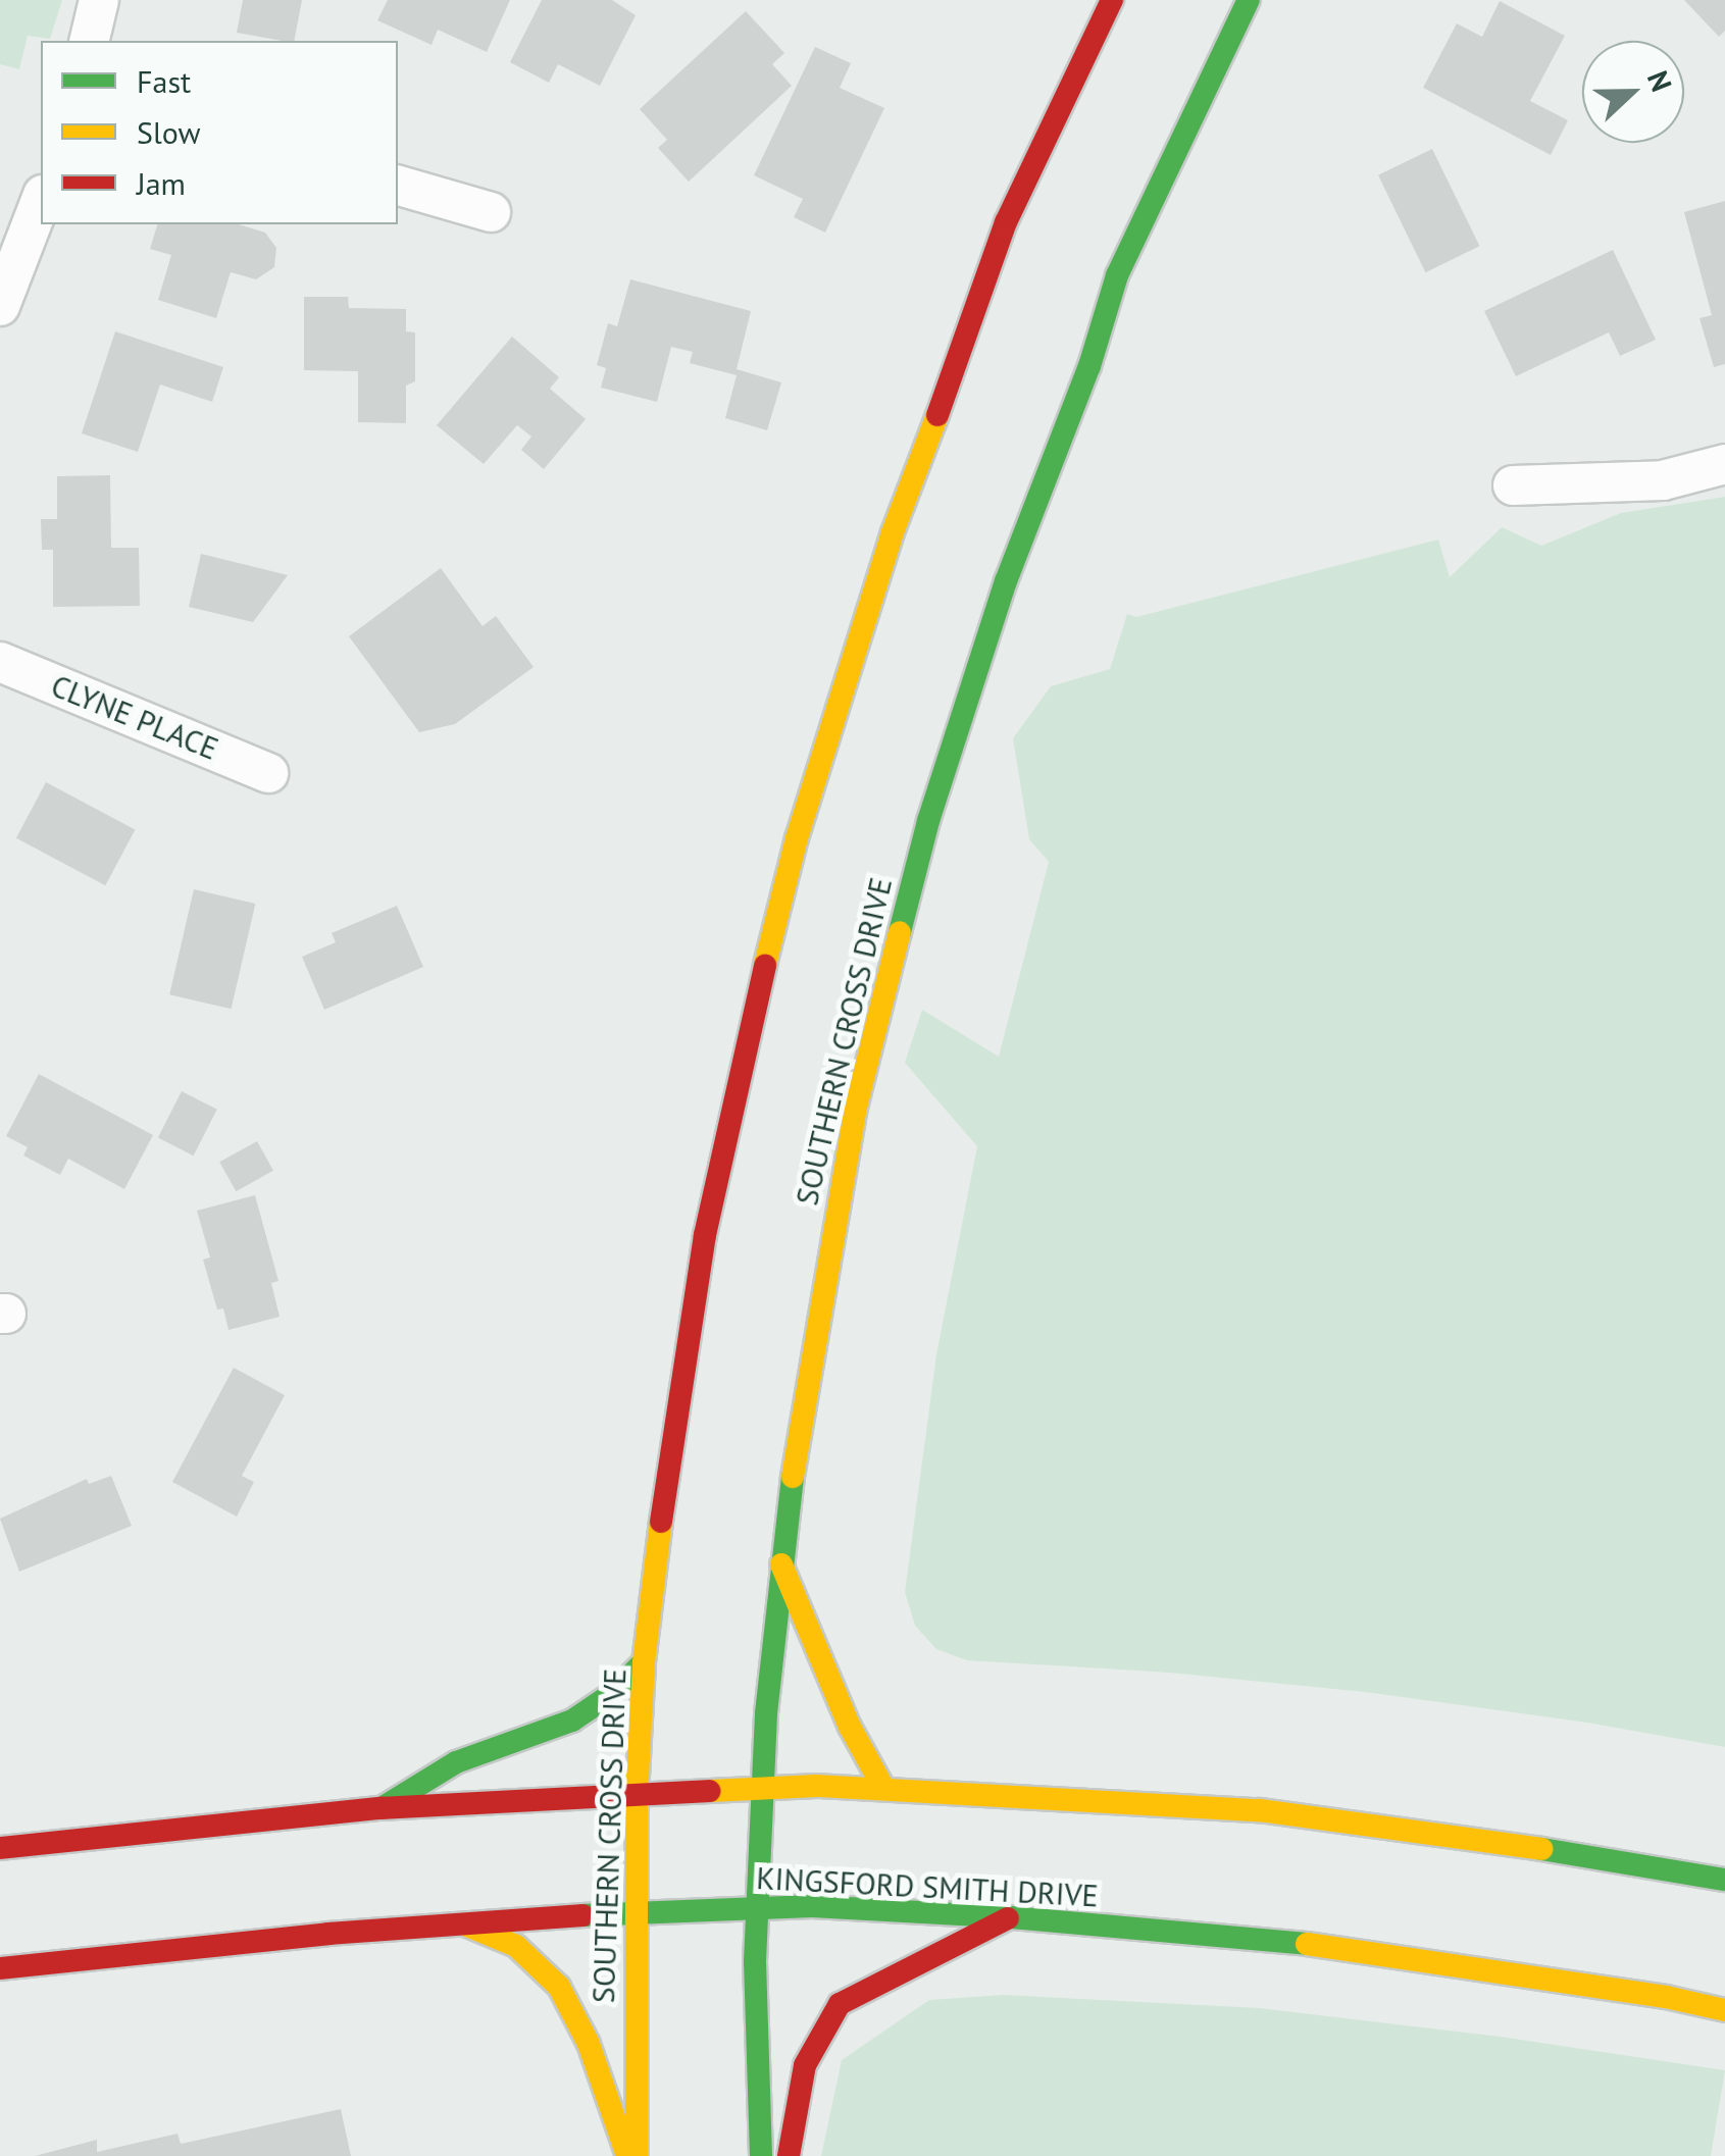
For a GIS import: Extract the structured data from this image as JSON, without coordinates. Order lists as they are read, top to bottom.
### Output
{
  "streets": {
    "main road": ["SOUTHERN CROSS DRIVE", "KINGSFORD SMITH DRIVE"],
    "street": ["CLYNE PLACE"]
  },
  "crossings": [
    ["SOUTHERN CROSS DRIVE", "KINGSFORD SMITH DRIVE"]
  ],
  "legend": ["Fast", "Slow", "Jam"],
  "north": "right"
}
